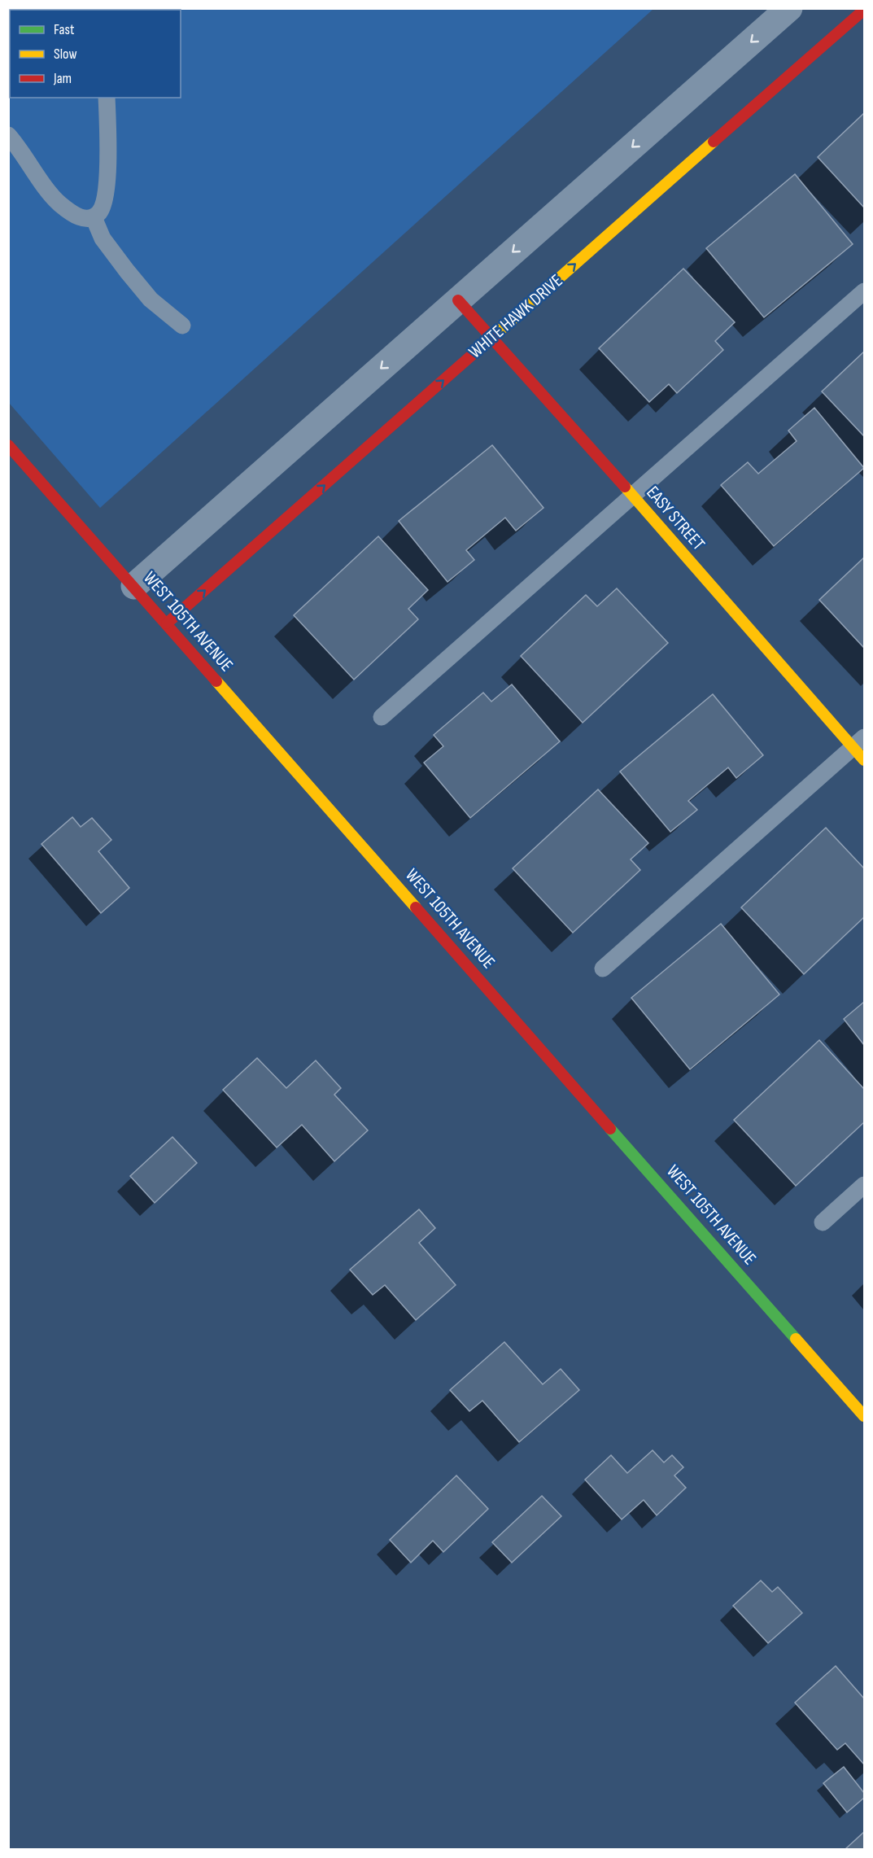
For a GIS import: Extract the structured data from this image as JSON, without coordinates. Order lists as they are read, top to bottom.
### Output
{
  "streets": {
    "street": ["WHITE HAWK DRIVE", "EASY STREET", "WEST 105TH AVENUE"]
  },
  "crossings": [
    ["WHITE HAWK DRIVE", "EASY STREET"],
    ["WHITE HAWK DRIVE", "WEST 105TH AVENUE"]
  ],
  "legend": ["Fast", "Slow", "Jam"]
}
